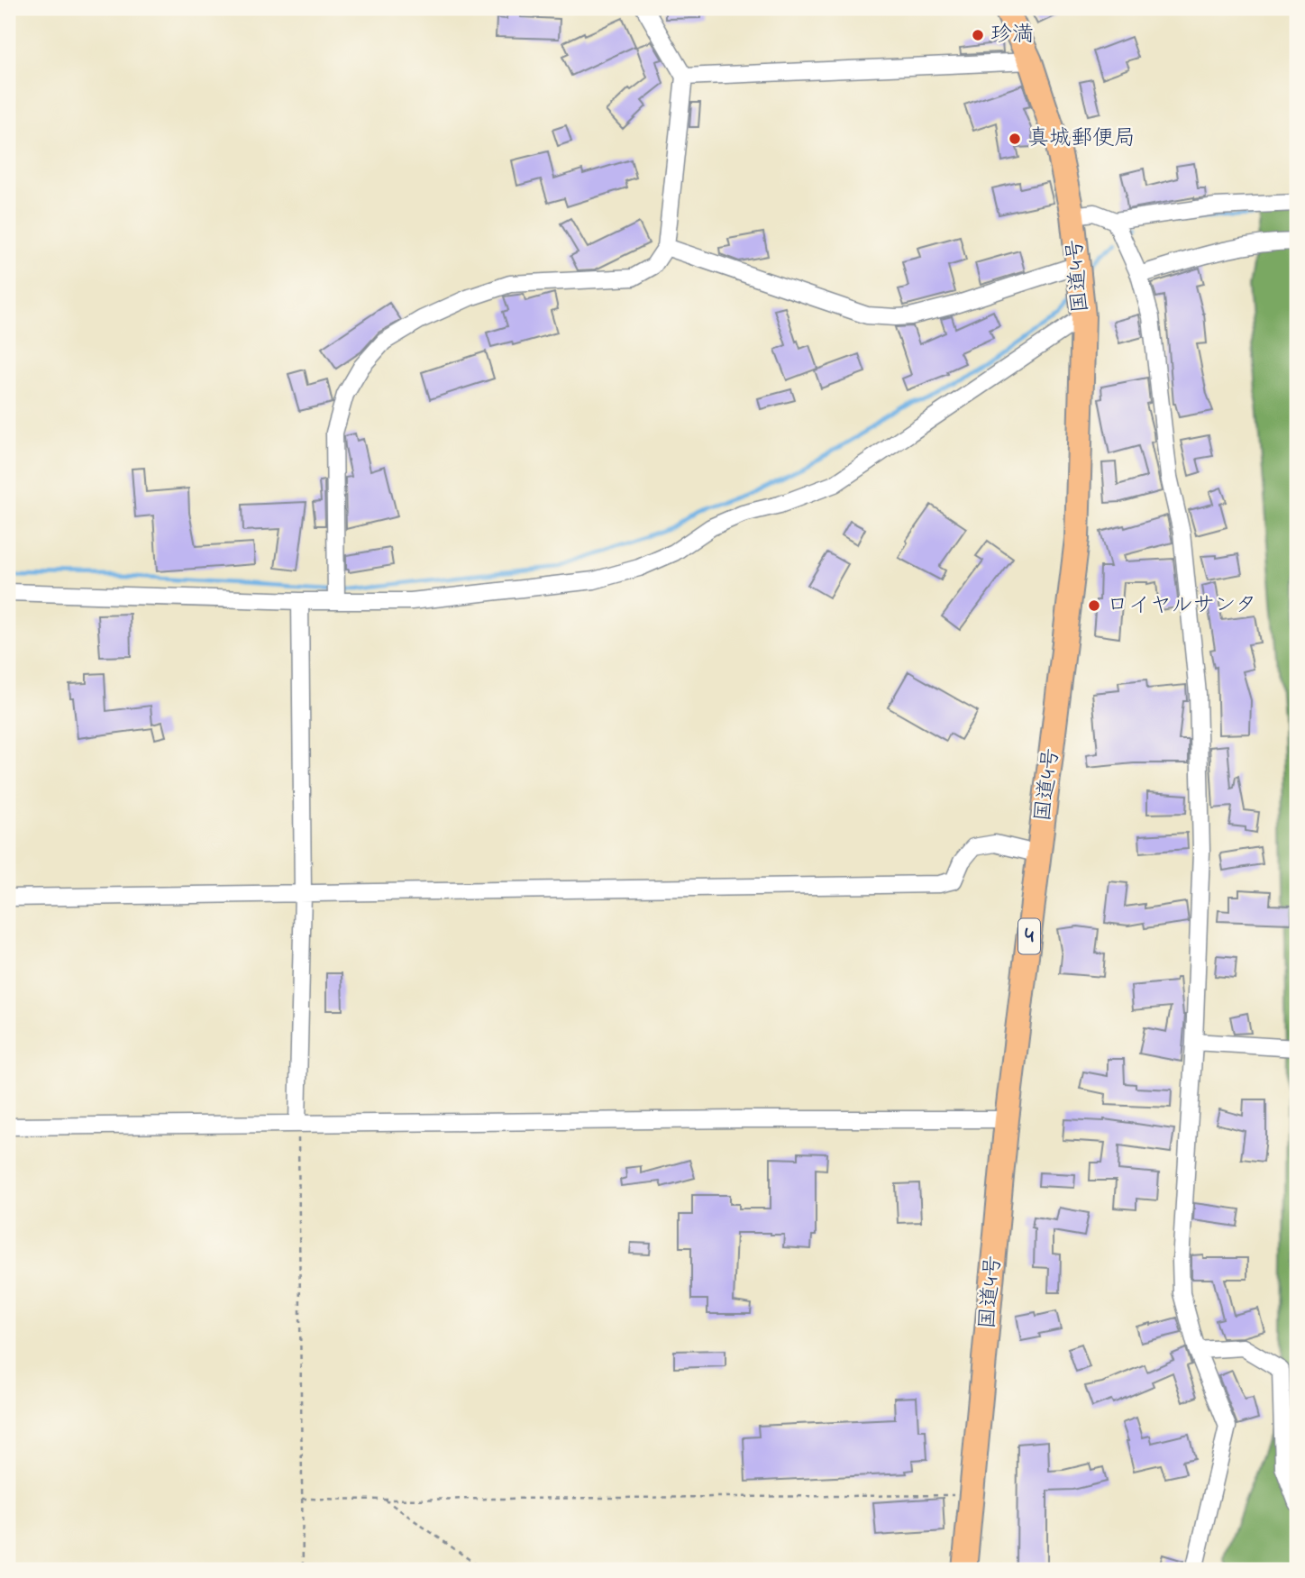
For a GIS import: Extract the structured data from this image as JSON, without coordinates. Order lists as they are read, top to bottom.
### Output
{
  "streets": {
    "highway": ["国道4号", "4"]
  },
  "places": ["珍満", "真城郵便局", "ロイヤルサンタ"]
}
